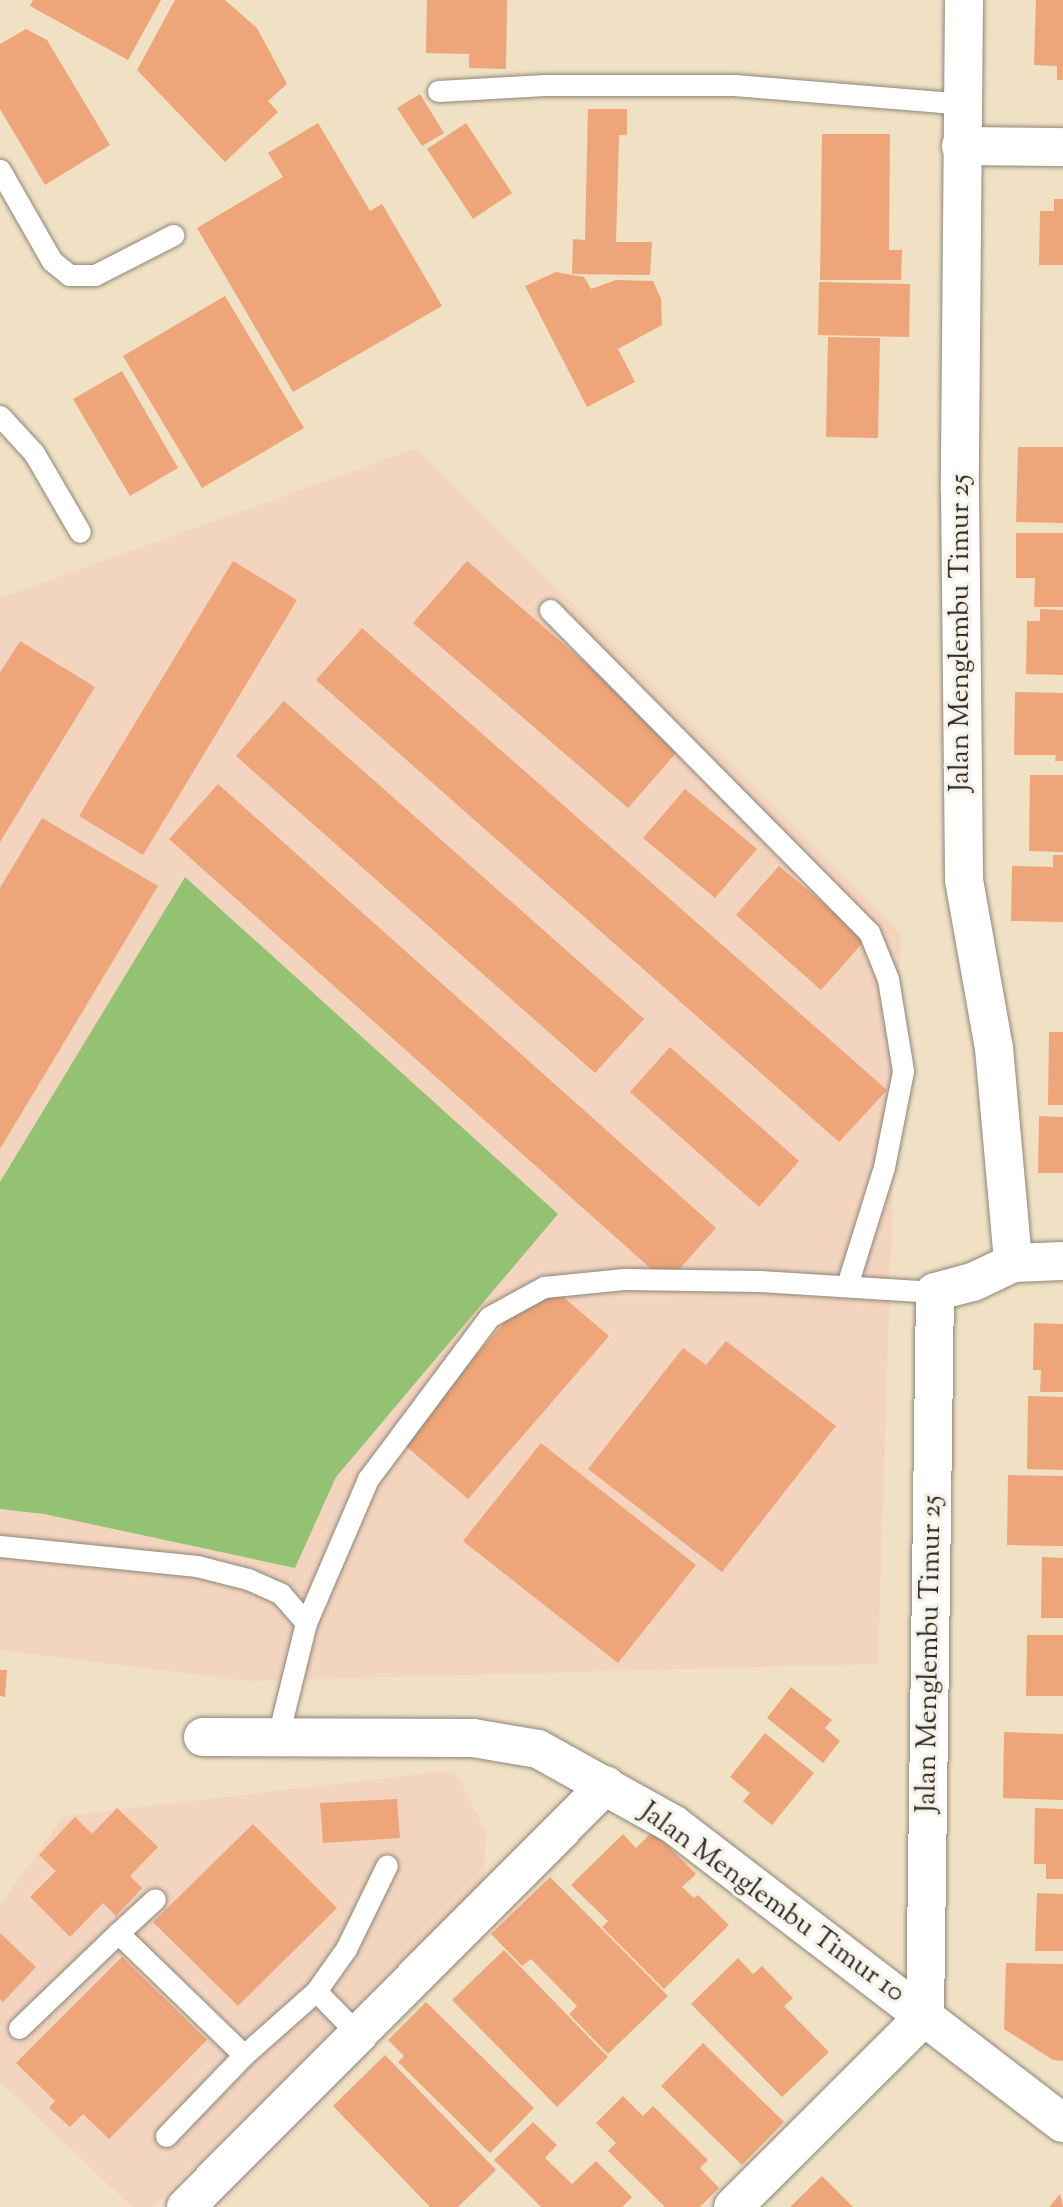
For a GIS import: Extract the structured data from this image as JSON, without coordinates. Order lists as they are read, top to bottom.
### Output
{
  "streets": {
    "street": ["Jalan Menglembu Timur 25", "Jalan Menglembu Timur 10"]
  },
  "crossings": [
    ["Jalan Menglembu Timur 25", "Jalan Menglembu Timur 10"]
  ]
}
